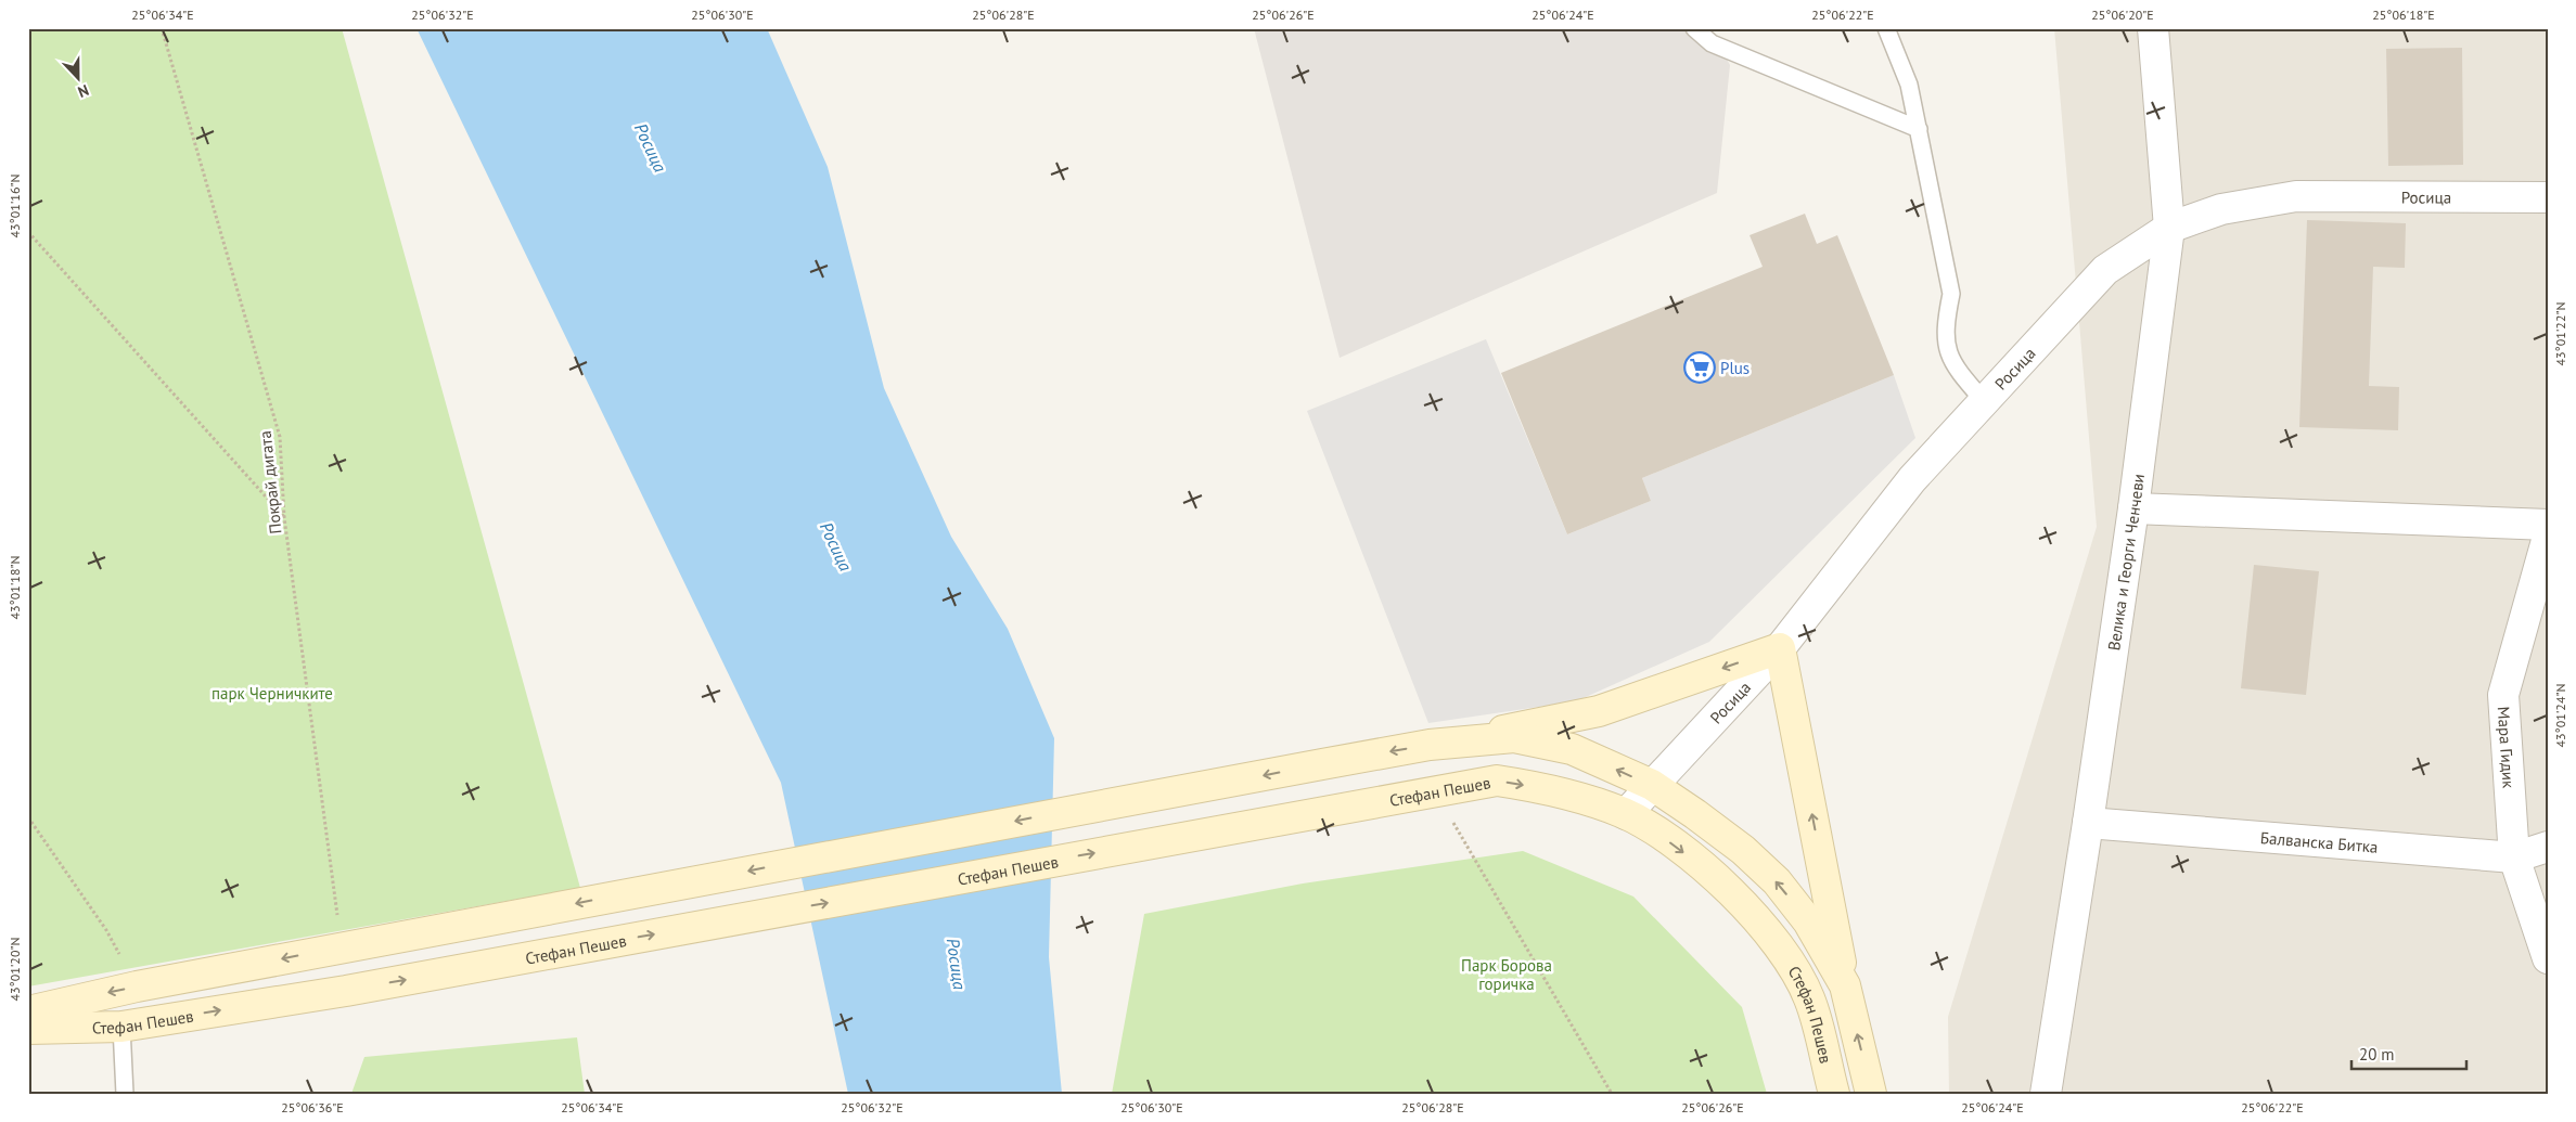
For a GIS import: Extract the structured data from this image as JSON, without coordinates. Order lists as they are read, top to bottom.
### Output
{
  "streets": {
    "street": [
      "Росица",
      "Велика и Георги Ченчеви",
      "Мара Гидик",
      "Стефан Пешев",
      "Балванска Битка"
    ],
    "path": ["Покрай дигата"]
  },
  "crossings": [
    ["Росица", "Велика и Георги Ченчеви"],
    ["Росица", "Стефан Пешев"],
    ["Покрай дигата", "Стефан Пешев"],
    ["Велика и Георги Ченчеви", "Балванска Битка"],
    ["Мара Гидик", "Балванска Битка"]
  ],
  "water": ["Росица"],
  "parks": ["парк Черничките", "Парк Борова горичка"],
  "places": {
    "supermarket": ["Plus"]
  },
  "scale_bar": "20 m",
  "north": "bottom",
  "coordinates": [
    "25°06'34\"E",
    "25°06'32\"E",
    "25°06'30\"E",
    "25°06'28\"E",
    "25°06'26\"E",
    "25°06'24\"E",
    "25°06'22\"E",
    "25°06'20\"E",
    "25°06'18\"E",
    "43°01'16\"N",
    "43°01'22\"N",
    "43°01'18\"N",
    "43°01'24\"N",
    "43°01'20\"N",
    "25°06'36\"E"
  ]
}
